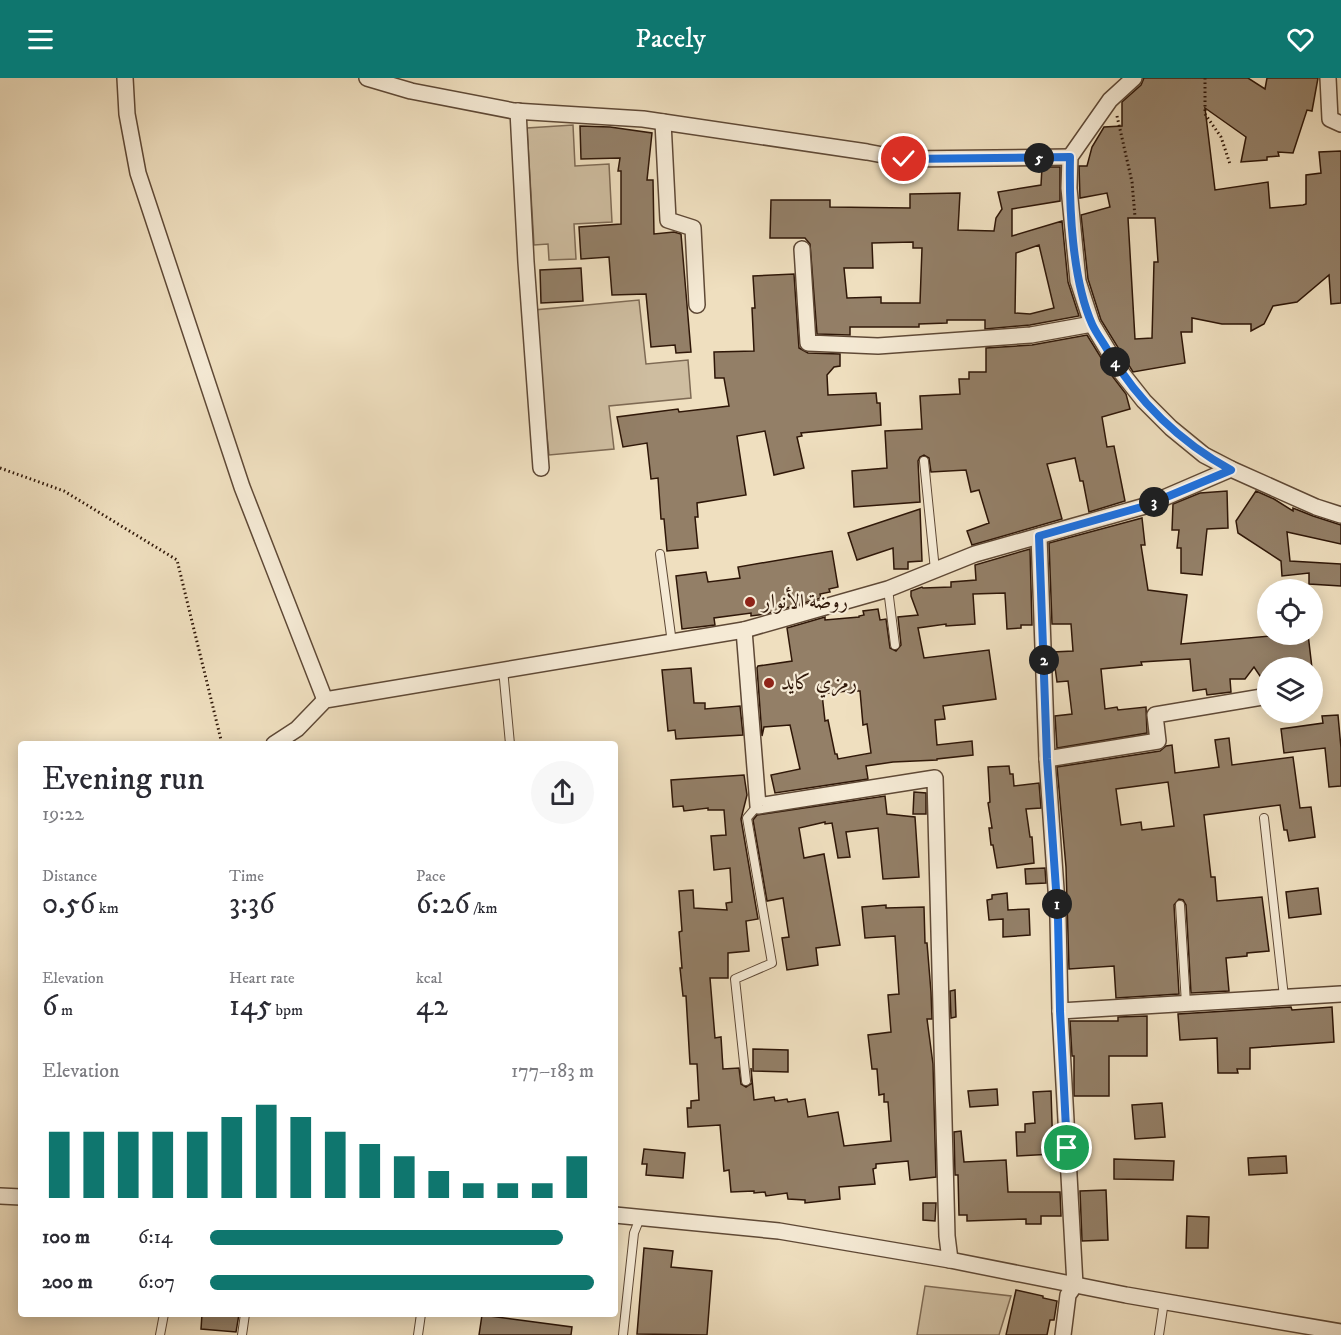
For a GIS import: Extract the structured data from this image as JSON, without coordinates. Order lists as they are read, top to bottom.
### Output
{
  "places": ["روضة الأنوار", "رمزي كايد"],
  "page": {
    "header": "Pacely",
    "pins": [
      "5",
      "4",
      "3",
      "2",
      "1"
    ],
    "heading": ["Evening run", "19:22"],
    "stats": [
      ["Distance", "0.56 km"],
      ["Time", "3:36"],
      ["Pace", "6:26 /km"],
      ["Elevation", "6 m"],
      ["Heart rate", "145 bpm"],
      ["kcal", "42"]
    ],
    "chart": ["Elevation", "177–183 m"],
    "list": [
      {
        "name": "100 m",
        "note": "6:14"
      },
      {
        "name": "200 m",
        "note": "6:07"
      }
    ]
  }
}
